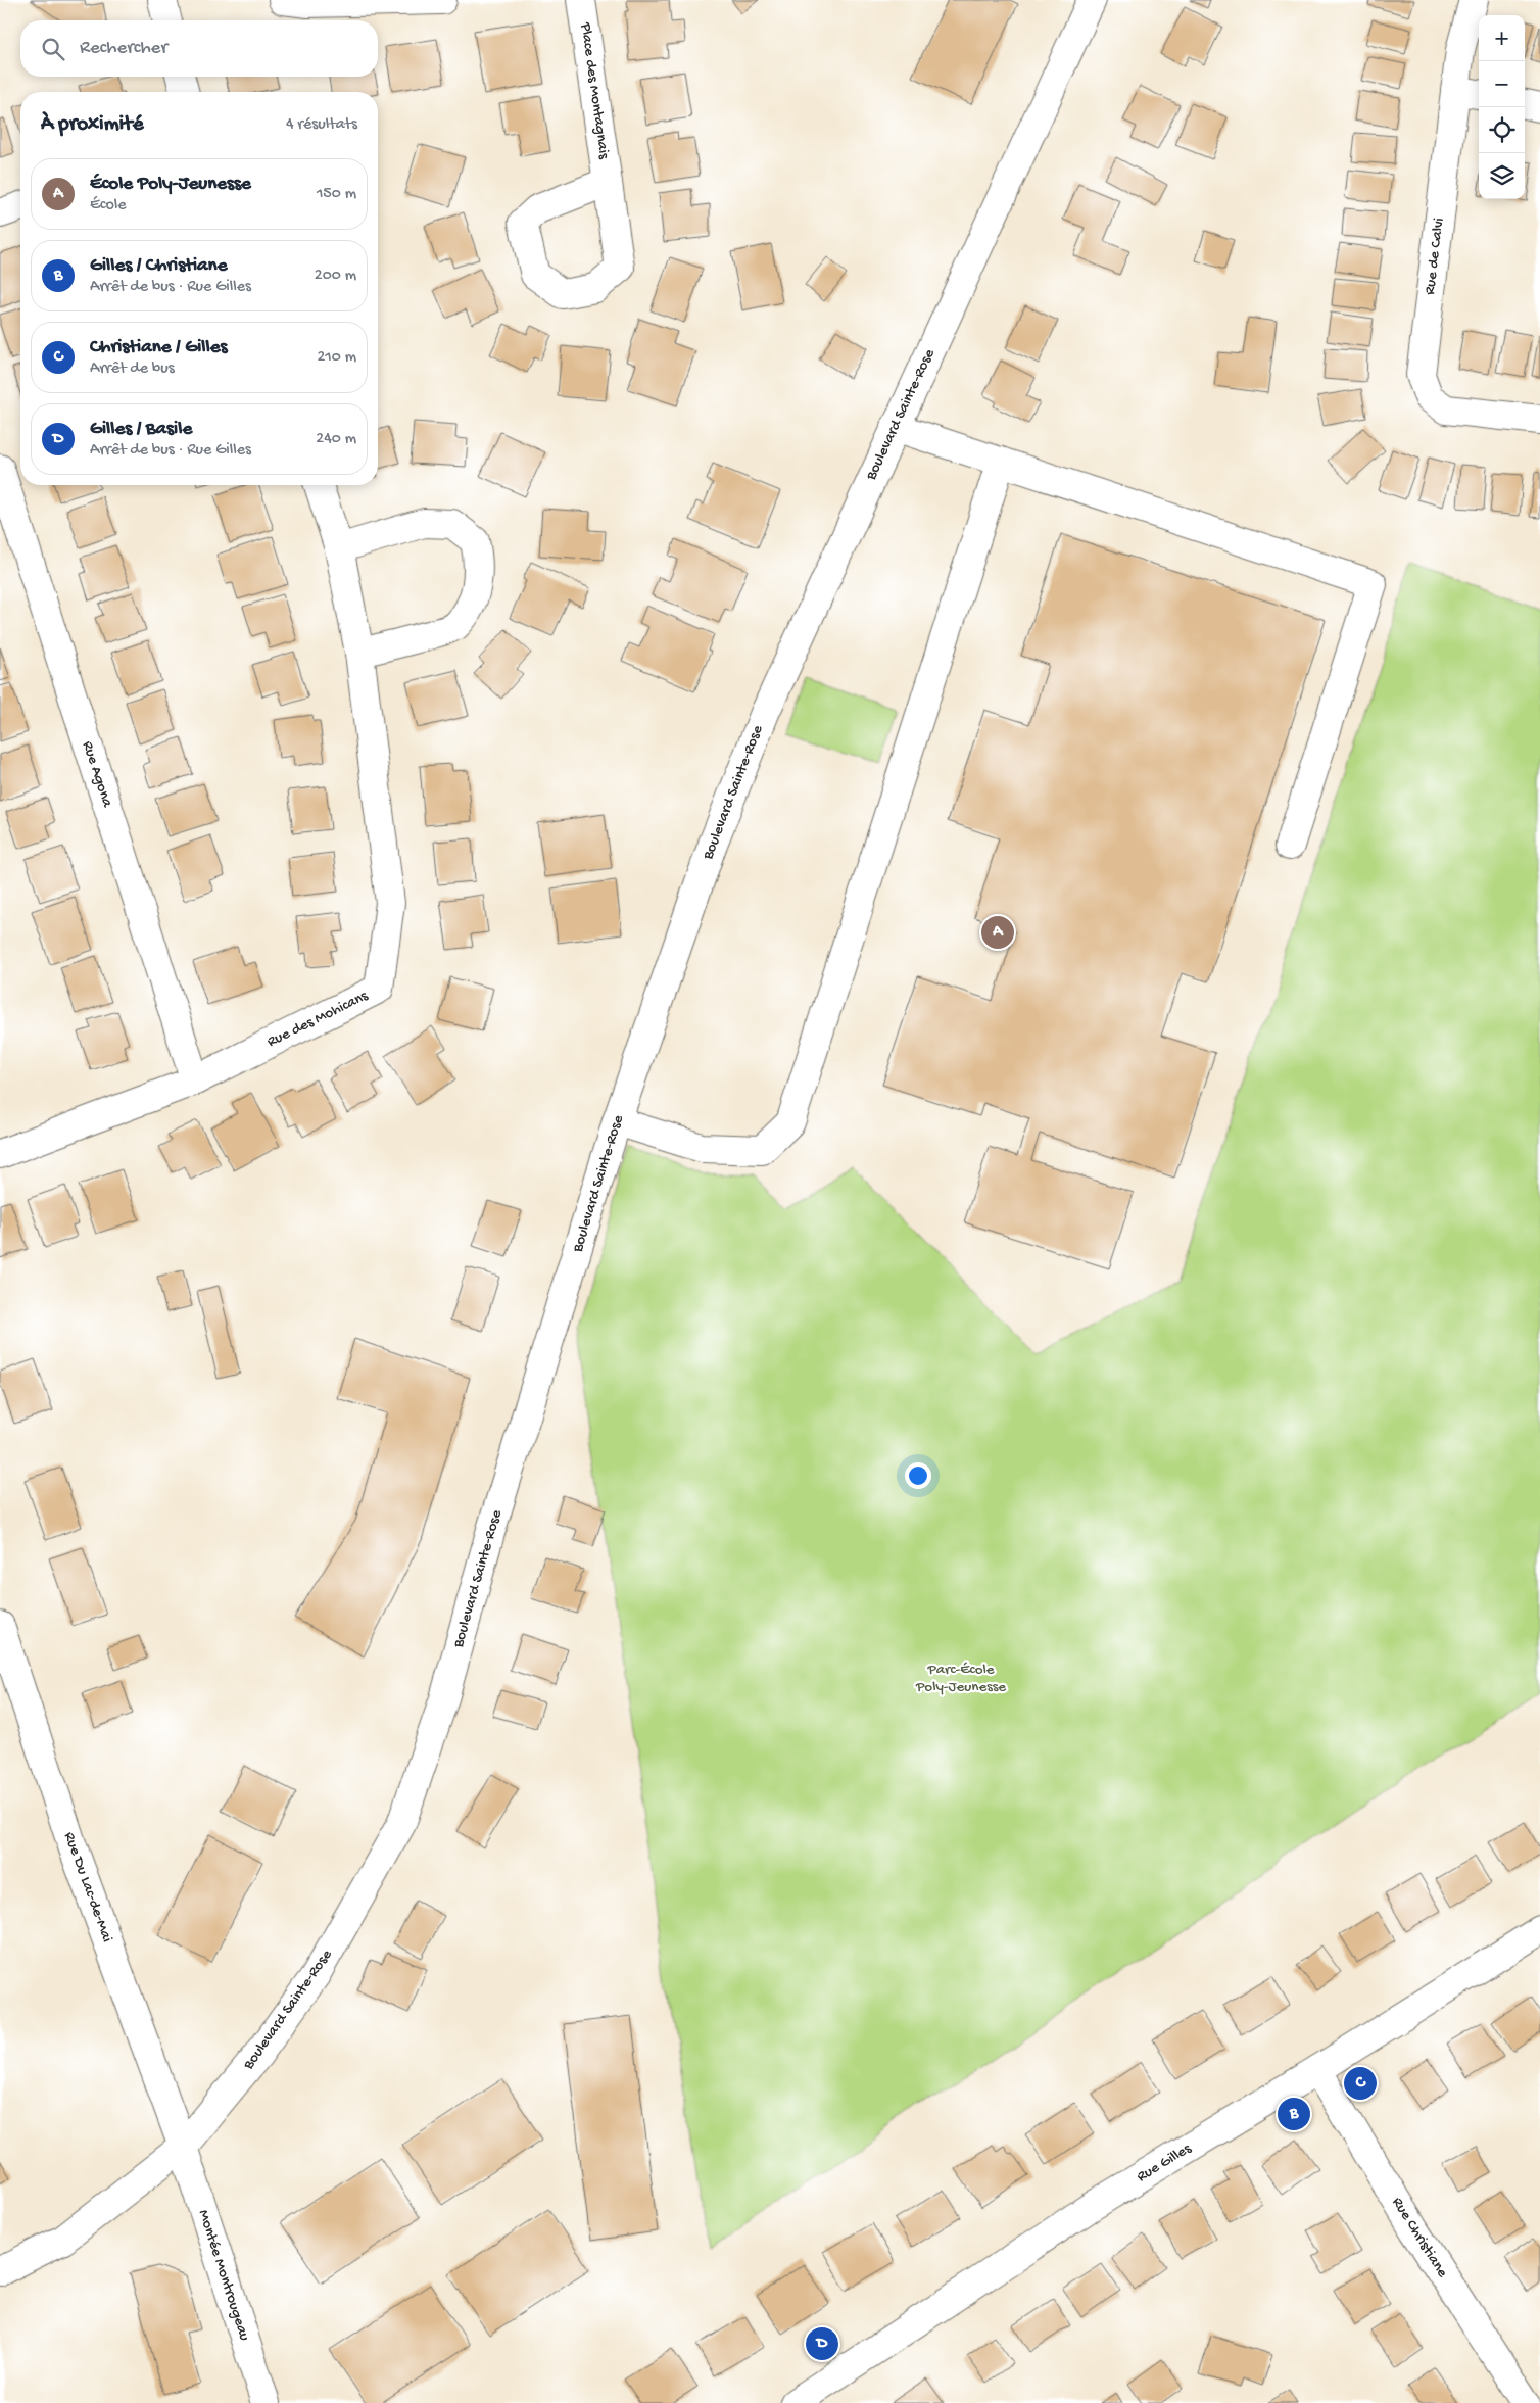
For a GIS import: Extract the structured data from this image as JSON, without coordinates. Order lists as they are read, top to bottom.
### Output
{
  "streets": {
    "street": [
      "Place des Montagnais",
      "Rue de Calvi",
      "Boulevard Sainte-Rose",
      "Rue Agona",
      "Rue des Mohicans",
      "Rue Du Lac-de-Mai",
      "Rue Gilles",
      "Rue Christiane",
      "Montée Montrougeau"
    ]
  },
  "crossings": [
    ["Boulevard Sainte-Rose", "Rue Du Lac-de-Mai"],
    ["Boulevard Sainte-Rose", "Montée Montrougeau"],
    ["Rue Agona", "Rue des Mohicans"],
    ["Rue Du Lac-de-Mai", "Montée Montrougeau"],
    ["Rue Gilles", "Rue Christiane"]
  ],
  "parks": ["Parc-École Poly-Jeunesse"],
  "page": {
    "map_buttons": ["+", "−"],
    "search": "Rechercher",
    "heading": ["À proximité", "4 résultats"],
    "list": [
      {
        "mark": "A",
        "name": "École Poly-Jeunesse",
        "note": "École",
        "value": "150 m"
      },
      {
        "mark": "B",
        "name": "Gilles / Christiane",
        "note": "Arrêt de bus · Rue Gilles",
        "value": "200 m"
      },
      {
        "mark": "C",
        "name": "Christiane / Gilles",
        "note": "Arrêt de bus",
        "value": "210 m"
      },
      {
        "mark": "D",
        "name": "Gilles / Basile",
        "note": "Arrêt de bus · Rue Gilles",
        "value": "240 m"
      }
    ],
    "pins": [
      "A",
      "C",
      "B",
      "D"
    ]
  }
}
